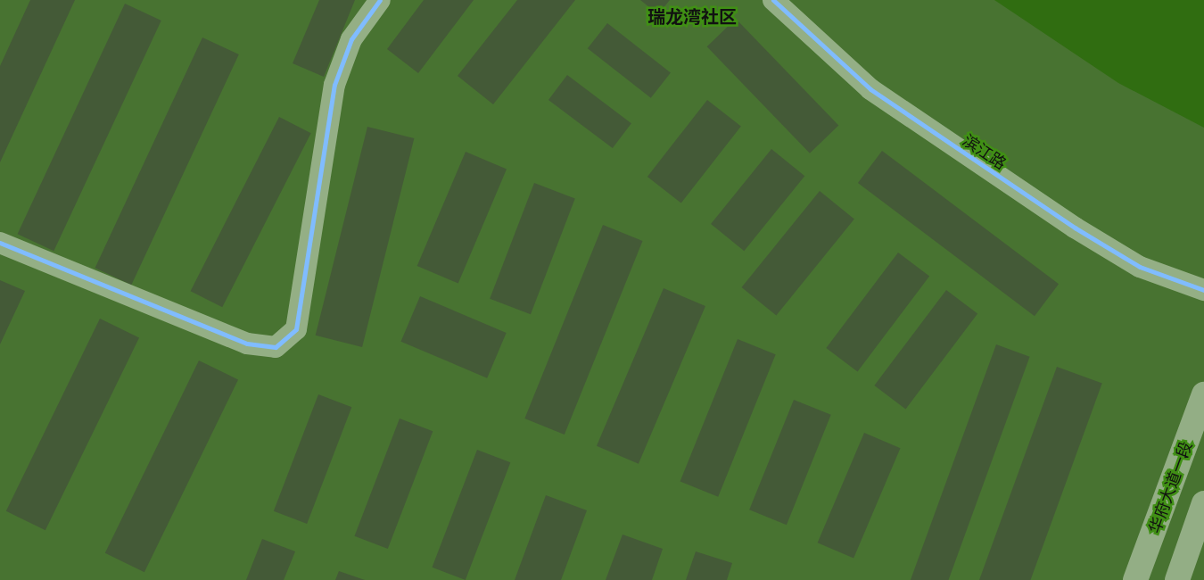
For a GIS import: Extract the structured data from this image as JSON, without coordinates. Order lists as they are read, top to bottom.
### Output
{
  "streets": {
    "main road": ["华府大道一段"],
    "street": ["滨江路"]
  },
  "districts": ["瑞龙湾社区"]
}
